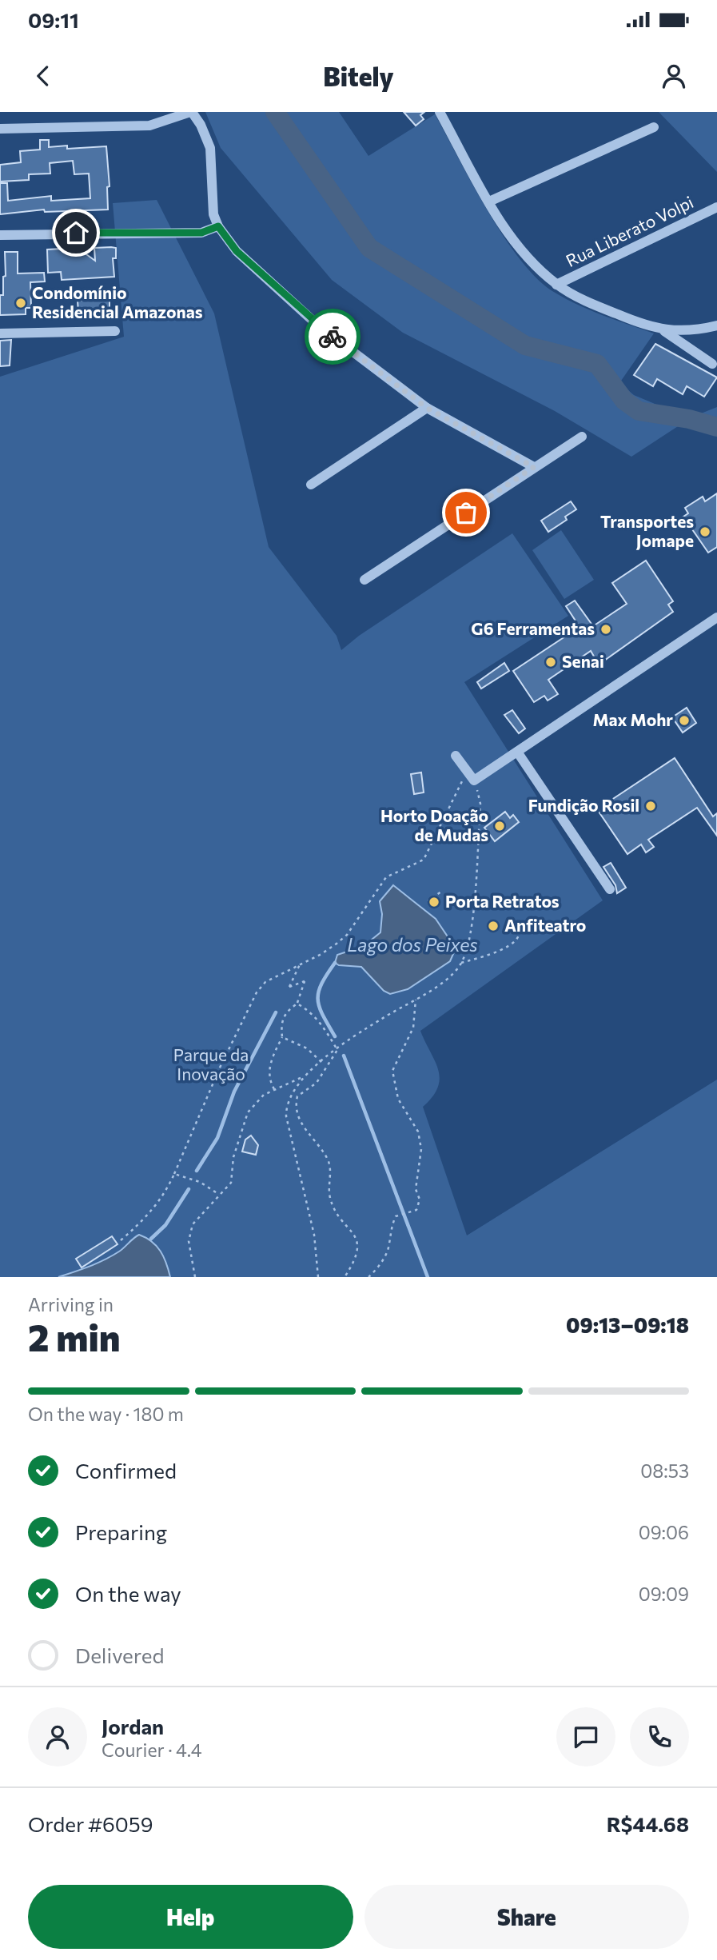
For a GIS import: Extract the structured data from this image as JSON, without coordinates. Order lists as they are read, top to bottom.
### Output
{
  "streets": {
    "street": ["Rua Liberato Volpi"]
  },
  "water": ["Lago dos Peixes"],
  "parks": ["Parque da Inovação"],
  "places": [
    "Condomínio Residencial Amazonas",
    "Transportes Jomape",
    "G6 Ferramentas",
    "Senai",
    "Max Mohr",
    "Fundição Rosil",
    "Horto Doação de Mudas",
    "Porta Retratos",
    "Anfiteatro"
  ],
  "page": {
    "status": "09:11",
    "header": "Bitely",
    "heading": ["2 min", "Arriving in", "09:13–09:18"],
    "panel": [
      "Jordan",
      "Courier · 4.4",
      "Order #6059",
      "R$44.68"
    ],
    "bar": "On the way · 180 m",
    "list": [
      ["Confirmed", "08:53"],
      ["Preparing", "09:06"],
      ["On the way", "09:09"],
      "Delivered"
    ],
    "buttons": ["Help", "Share"]
  }
}
